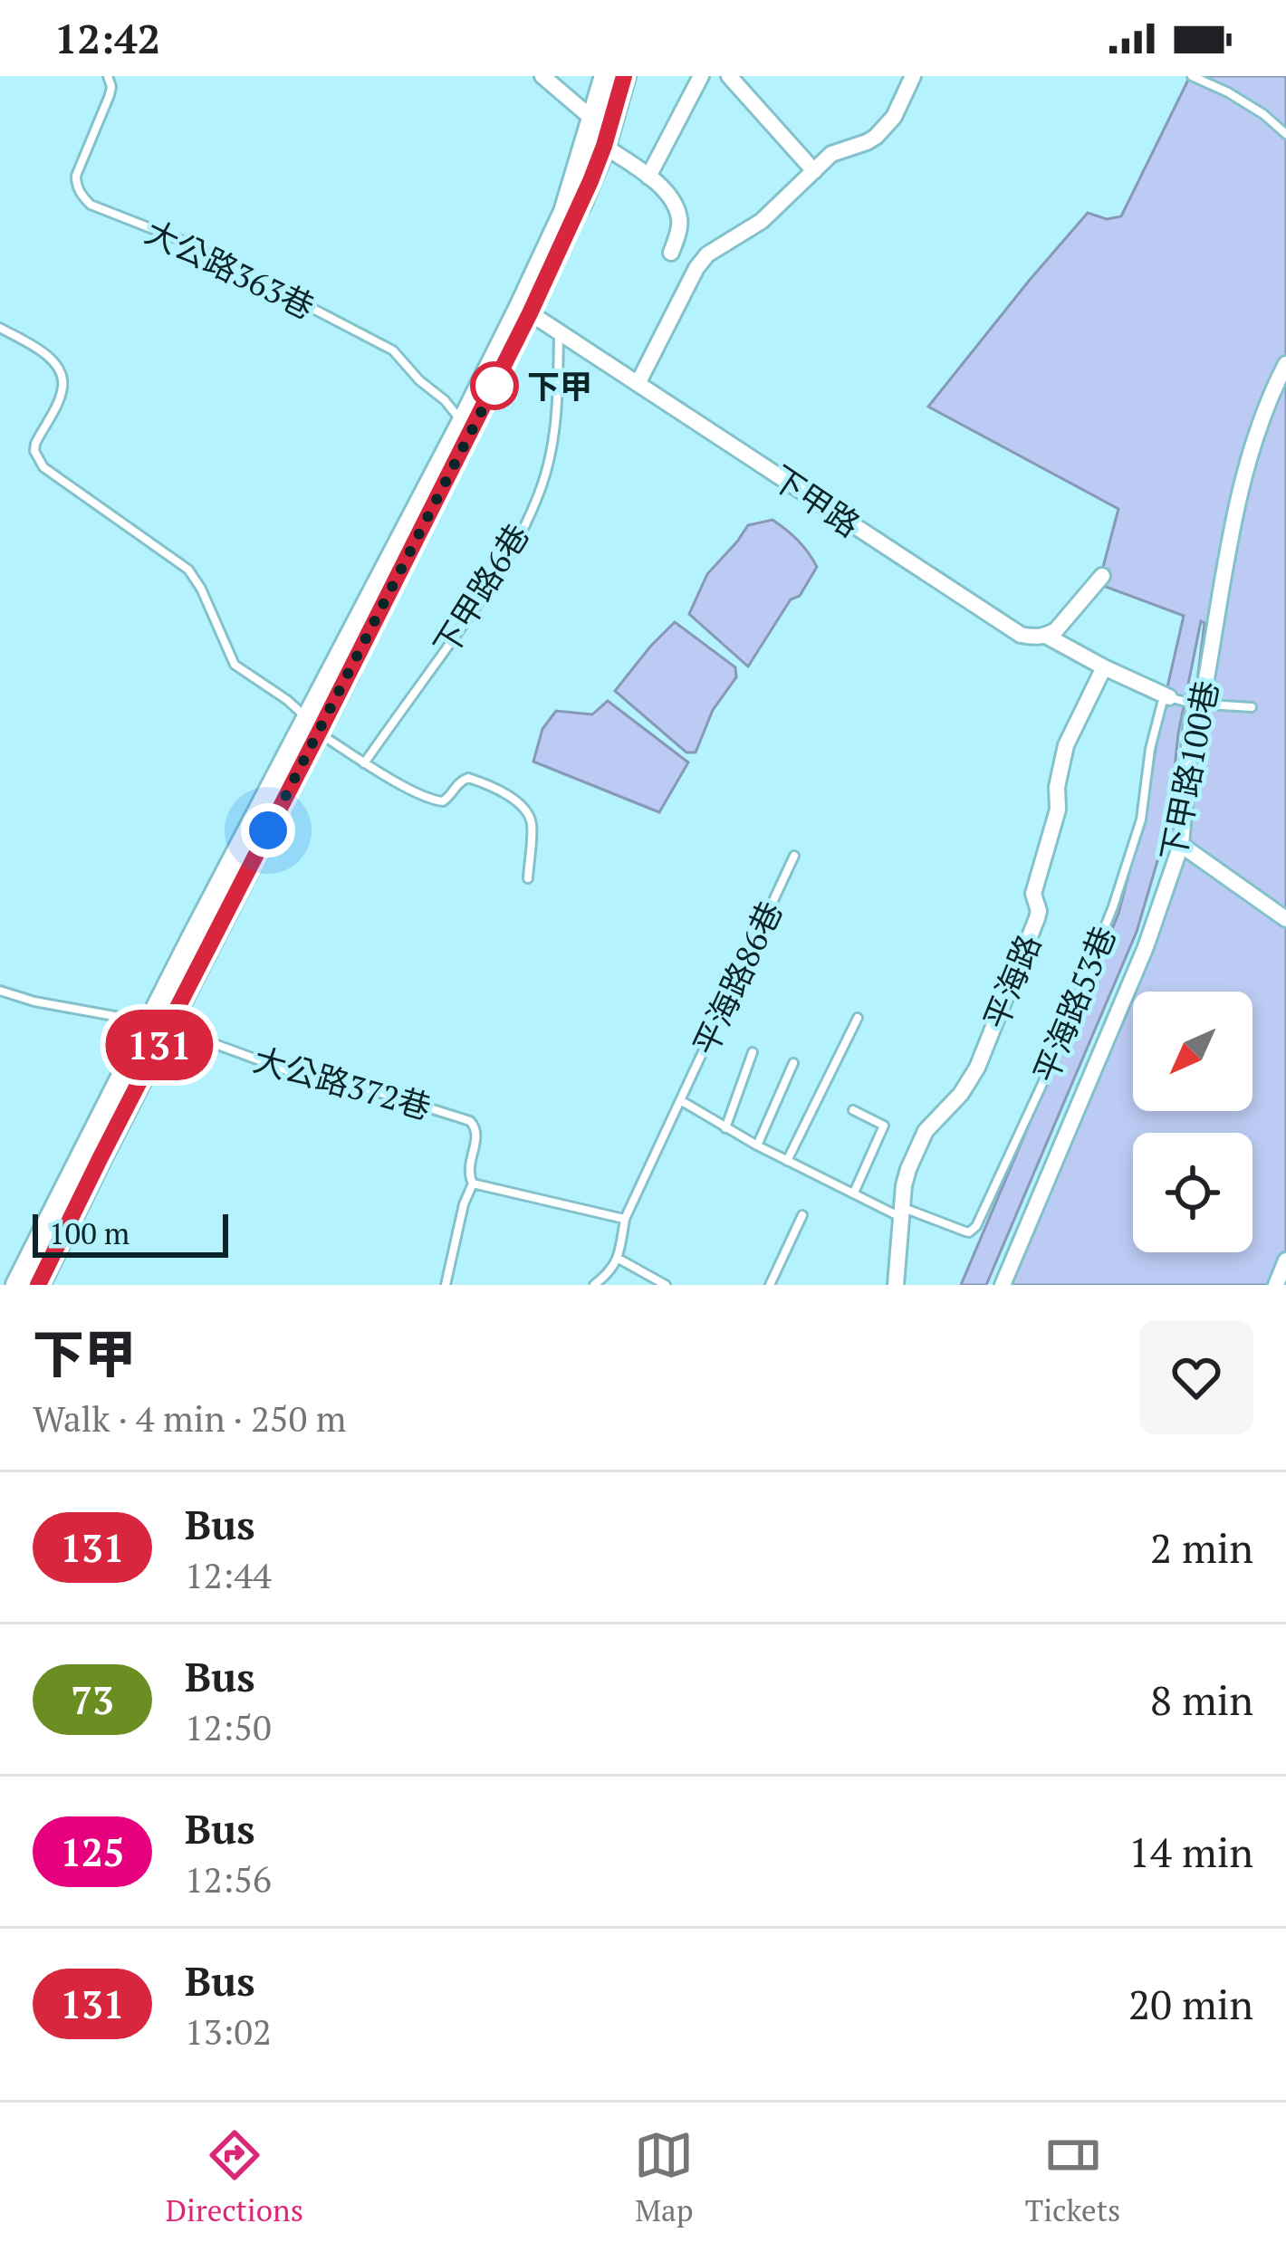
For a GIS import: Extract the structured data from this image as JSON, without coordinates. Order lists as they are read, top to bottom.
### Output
{
  "streets": {
    "street": ["下甲路", "下甲路100巷", "平海路"],
    "lane": [
      "大公路363巷",
      "下甲路6巷",
      "平海路86巷",
      "平海路53巷",
      "大公路372巷"
    ]
  },
  "crossings": [
    ["下甲路", "下甲路6巷"],
    ["下甲路", "平海路"],
    ["下甲路", "平海路53巷"],
    ["平海路", "平海路53巷"]
  ],
  "places": ["下甲"],
  "lines": ["bus line 131"],
  "scale_bar": "100 m",
  "north": "bottom left",
  "page": {
    "status": "12:42",
    "on_map": "131",
    "scale": "100 m",
    "heading": ["下甲", "Walk · 4 min · 250 m"],
    "list": [
      {
        "mark": "131",
        "name": "Bus",
        "note": "12:44",
        "value": "2 min"
      },
      {
        "mark": "73",
        "name": "Bus",
        "note": "12:50",
        "value": "8 min"
      },
      {
        "mark": "125",
        "name": "Bus",
        "note": "12:56",
        "value": "14 min"
      },
      {
        "mark": "131",
        "name": "Bus",
        "note": "13:02",
        "value": "20 min"
      }
    ],
    "tabs": ["Directions", "Map", "Tickets"]
  }
}
